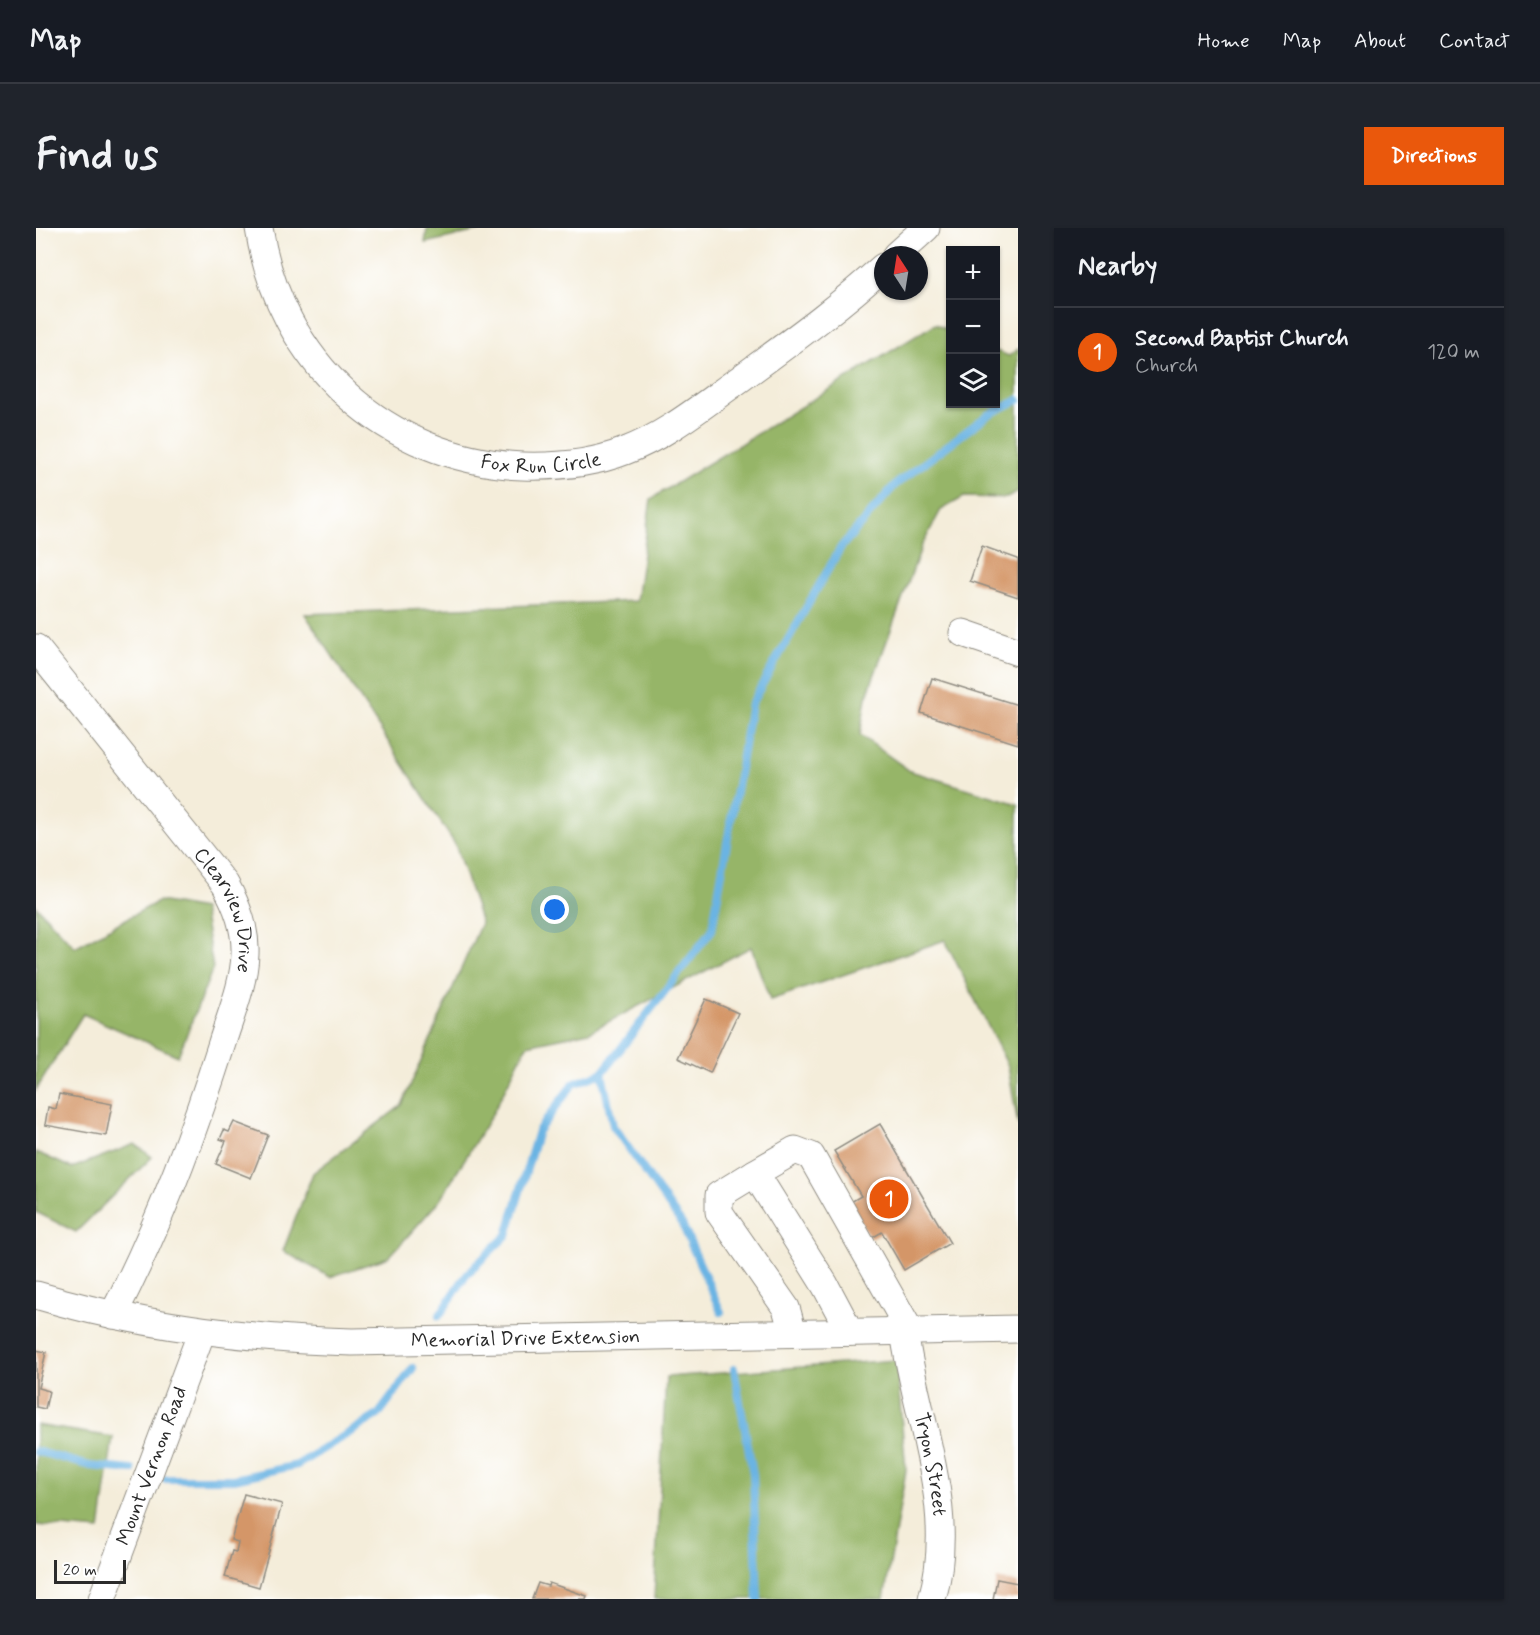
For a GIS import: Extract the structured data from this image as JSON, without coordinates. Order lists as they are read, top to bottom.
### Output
{
  "streets": {
    "street": [
      "Fox Run Circle",
      "Clearview Drive",
      "Memorial Drive Extension",
      "Mount Vernon Road",
      "Tryon Street"
    ]
  },
  "crossings": [
    ["Clearview Drive", "Memorial Drive Extension"],
    ["Memorial Drive Extension", "Mount Vernon Road"],
    ["Memorial Drive Extension", "Tryon Street"]
  ],
  "scale_bar": "20 m",
  "north": "top",
  "page": {
    "header": "Map",
    "nav": [
      "Home",
      "Map",
      "About",
      "Contact"
    ],
    "buttons": "Directions",
    "title": "Find us",
    "heading": "Nearby",
    "map_buttons": ["+", "−"],
    "list": [
      {
        "mark": "1",
        "name": "Second Baptist Church",
        "note": "Church",
        "value": "120 m"
      }
    ],
    "pins": "1",
    "scale": "20 m"
  }
}
